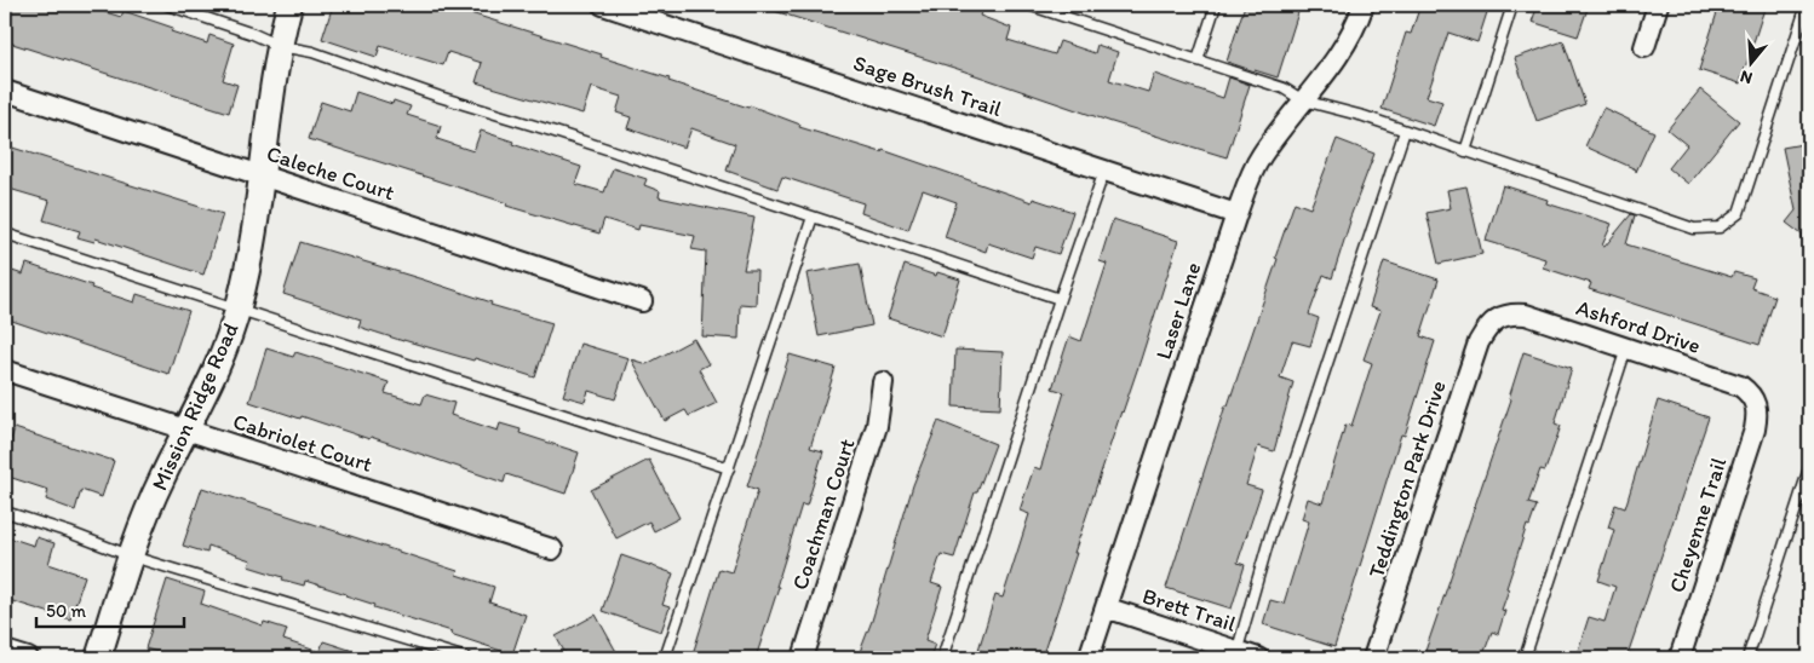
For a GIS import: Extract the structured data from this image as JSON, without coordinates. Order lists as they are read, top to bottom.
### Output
{
  "streets": {
    "street": [
      "Sage Brush Trail",
      "Caleche Court",
      "Laser Lane",
      "Ashford Drive",
      "Mission Ridge Road",
      "Cabriolet Court",
      "Teddington Park Drive",
      "Coachman Court",
      "Cheyenne Trail",
      "Brett Trail"
    ]
  },
  "crossings": [
    ["Sage Brush Trail", "Laser Lane"],
    ["Caleche Court", "Mission Ridge Road"],
    ["Laser Lane", "Brett Trail"],
    ["Ashford Drive", "Teddington Park Drive"],
    ["Ashford Drive", "Cheyenne Trail"],
    ["Mission Ridge Road", "Cabriolet Court"]
  ],
  "scale_bar": "50 m",
  "north": "bottom"
}
